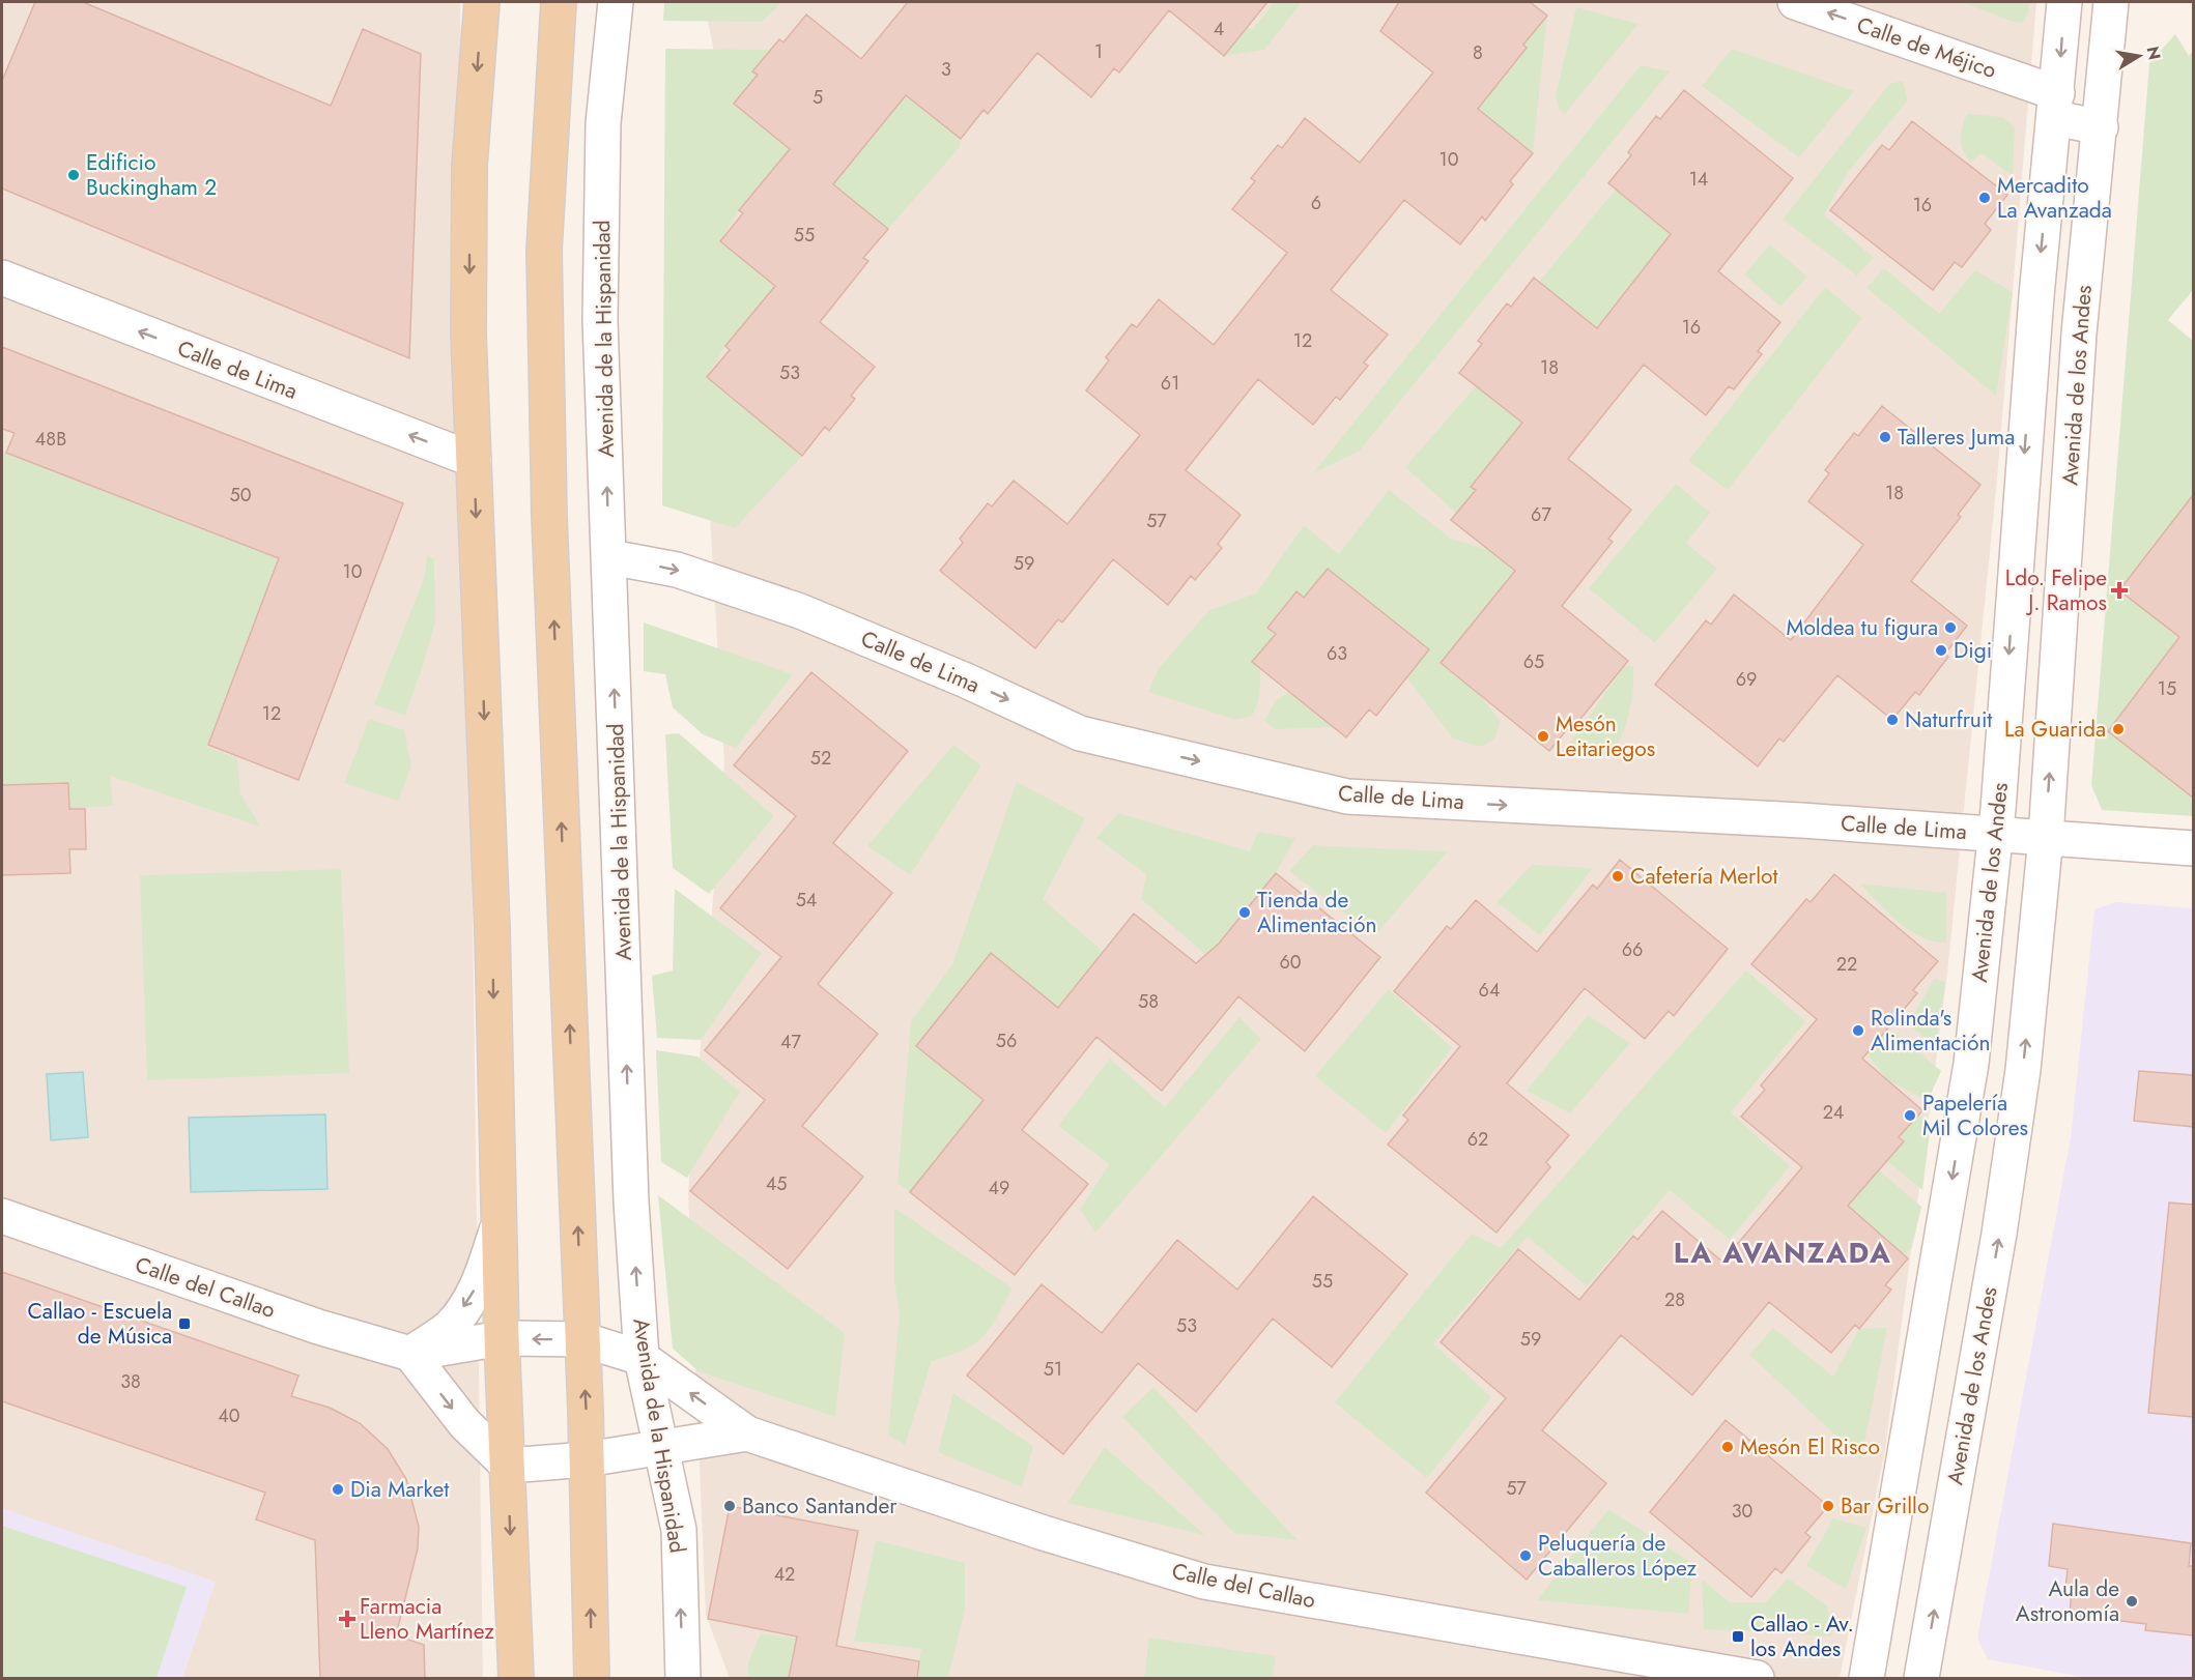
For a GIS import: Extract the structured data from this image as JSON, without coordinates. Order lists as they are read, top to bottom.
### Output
{
  "streets": {
    "street": [
      "Calle de Méjico",
      "Avenida de la Hispanidad",
      "Calle de Lima",
      "Avenida de los Andes",
      "Calle del Callao"
    ]
  },
  "crossings": [
    ["Calle de Méjico", "Avenida de los Andes"],
    ["Avenida de la Hispanidad", "Calle de Lima"],
    ["Avenida de la Hispanidad", "Calle del Callao"],
    ["Calle de Lima", "Avenida de los Andes"]
  ],
  "one_way": ["Calle de Méjico", "Avenida de la Hispanidad"],
  "districts": ["LA AVANZADA"],
  "places": {
    "other": [
      "Edificio Buckingham 2",
      "Mercadito La Avanzada",
      "Talleres Juma",
      "Moldea tu figura",
      "Digi",
      "Naturfruit",
      "La Guarida",
      "Mesón Leitariegos",
      "Cafetería Merlot",
      "Tienda de Alimentación",
      "Rolinda's Alimentación",
      "Papelería Mil Colores",
      "Mesón El Risco",
      "Dia Market",
      "Banco Santander",
      "Bar Grillo",
      "Peluquería de Caballeros López",
      "Aula de Astronomía"
    ],
    "health": ["Ldo. Felipe J. Ramos", "Farmacia Lleno Martínez"],
    "transit": ["Callao - Escuela de Música", "Callao - Av. los Andes"]
  },
  "house_numbers": [
    "4",
    "1",
    "8",
    "3",
    "5",
    "10",
    "14",
    "6",
    "16",
    "55",
    "16",
    "12",
    "18",
    "53",
    "61",
    "48B",
    "18",
    "50",
    "67",
    "57",
    "59",
    "10",
    "63",
    "65",
    "69",
    "15",
    "12",
    "52",
    "54",
    "66",
    "60",
    "22",
    "64",
    "58",
    "56",
    "47",
    "24",
    "62",
    "45",
    "49",
    "55",
    "28",
    "53",
    "59",
    "51",
    "38",
    "40",
    "57",
    "30",
    "42"
  ],
  "north": "right"
}
